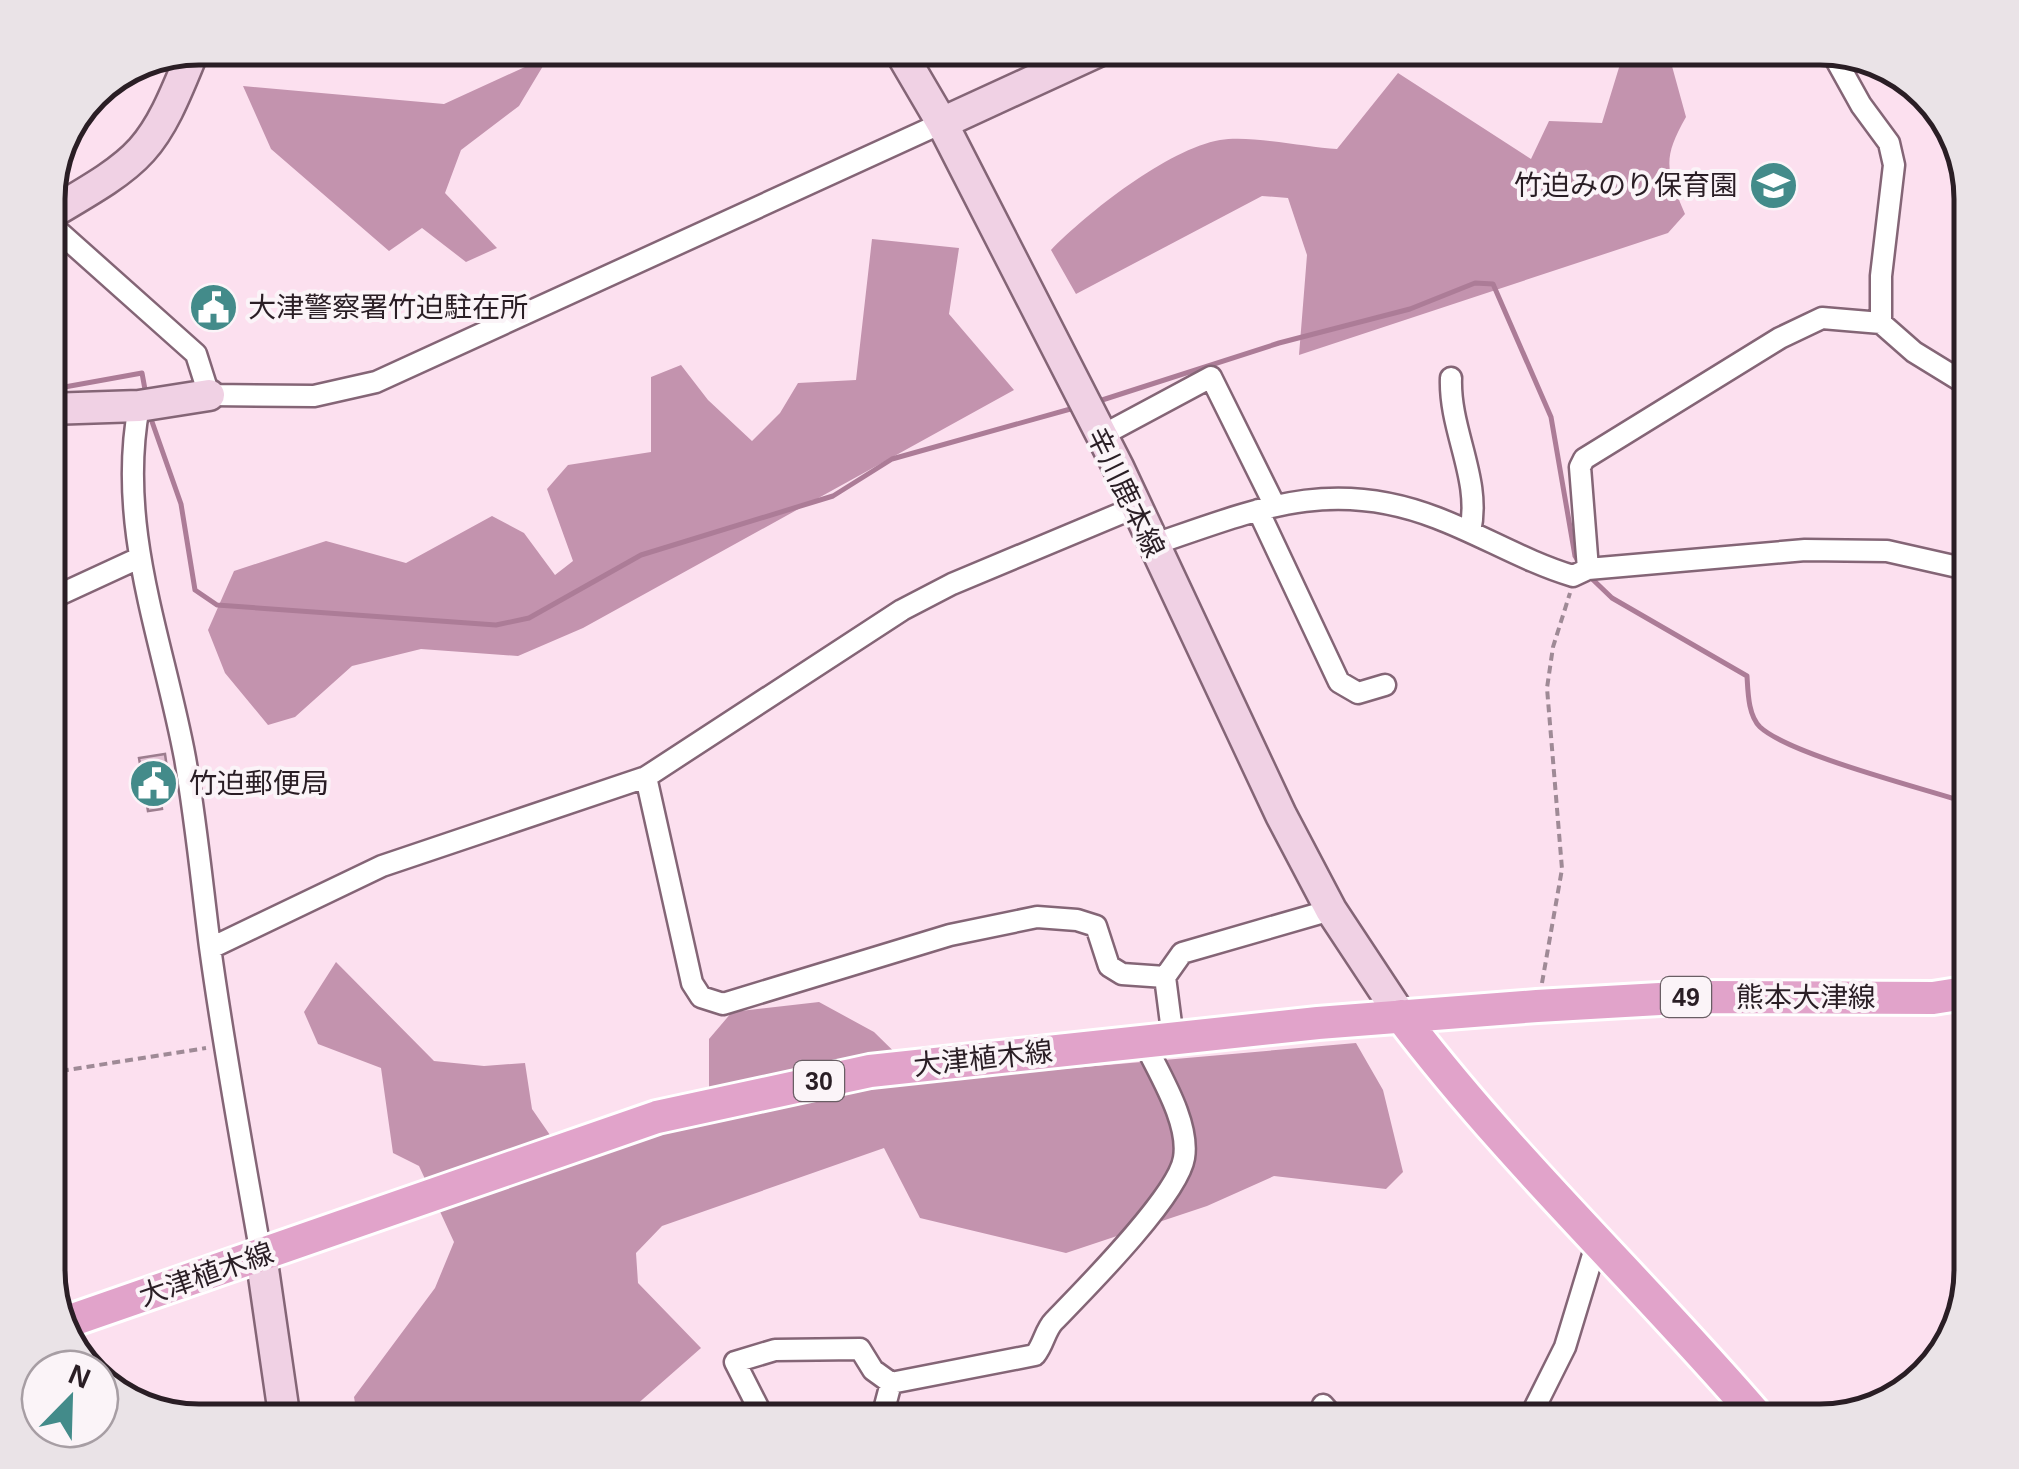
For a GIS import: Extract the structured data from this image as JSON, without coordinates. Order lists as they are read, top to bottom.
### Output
{
  "streets": {
    "main road": [
      "辛川鹿本線",
      "49",
      "熊本大津線",
      "大津植木線",
      "30"
    ]
  },
  "crossings": [
    ["辛川鹿本線", "熊本大津線"],
    ["辛川鹿本線", "大津植木線"],
    ["熊本大津線", "大津植木線"]
  ],
  "places": {
    "school or university": ["竹迫みのり保育園"],
    "public building": ["大津警察署竹迫駐在所", "竹迫郵便局"]
  },
  "north": "top right"
}
